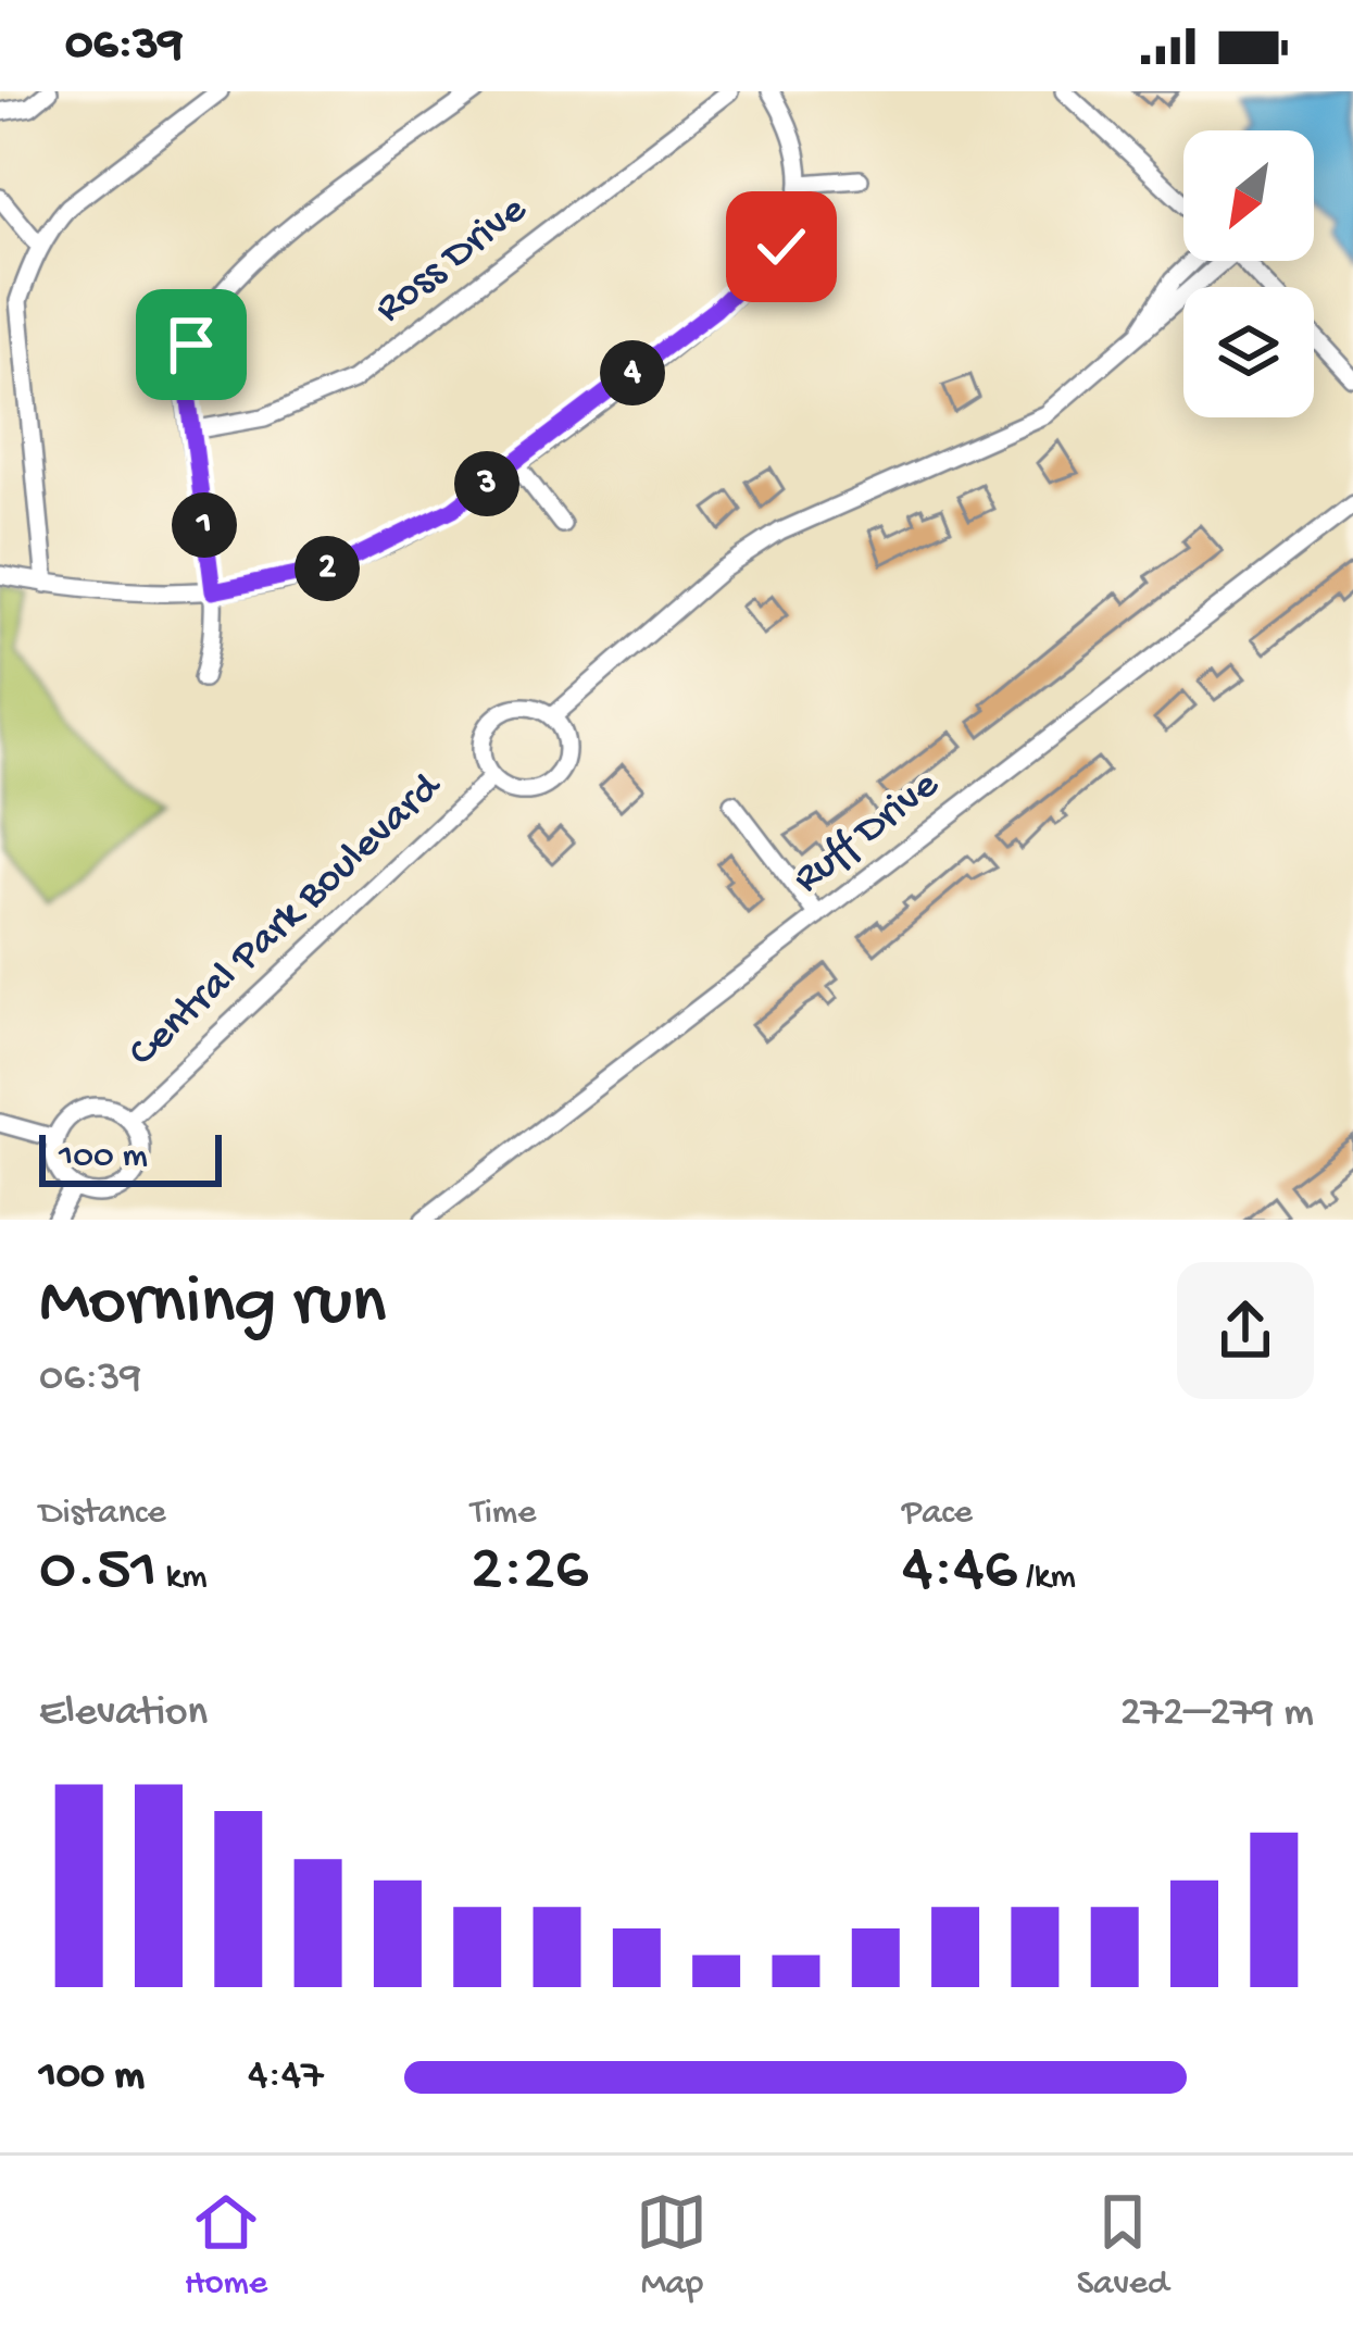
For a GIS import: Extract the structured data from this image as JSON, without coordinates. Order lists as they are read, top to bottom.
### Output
{
  "streets": {
    "street": ["Ross Drive", "Ruff Drive", "Central Park Boulevard"]
  },
  "scale_bar": "100 m",
  "north": "bottom left",
  "page": {
    "status": "06:39",
    "pins": [
      "4",
      "3",
      "1",
      "2"
    ],
    "scale": "100 m",
    "heading": ["Morning run", "06:39"],
    "stats": [
      ["Distance", "0.51 km"],
      ["Time", "2:26"],
      ["Pace", "4:46 /km"]
    ],
    "chart": ["Elevation", "272–279 m"],
    "list": [
      {
        "name": "100 m",
        "note": "4:47"
      }
    ],
    "tabs": ["Home", "Map", "Saved"]
  }
}
